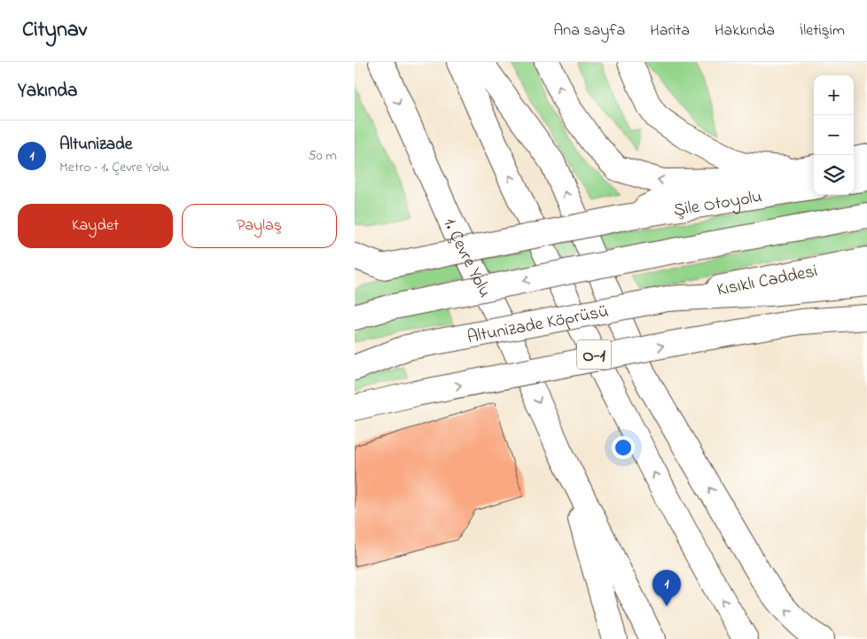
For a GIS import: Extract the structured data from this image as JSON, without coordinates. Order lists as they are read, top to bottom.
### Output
{
  "streets": {
    "main road": [
      "Şile Otoyolu",
      "1. Çevre Yolu",
      "Kısıklı Caddesi",
      "Altunizade Köprüsü",
      "O-1"
    ]
  },
  "crossings": [
    ["Kısıklı Caddesi", "Altunizade Köprüsü"]
  ],
  "page": {
    "header": "Citynav",
    "nav": [
      "Ana sayfa",
      "Harita",
      "Hakkında",
      "İletişim"
    ],
    "heading": "Yakında",
    "map_buttons": ["+", "−"],
    "list": [
      {
        "mark": "1",
        "name": "Altunizade",
        "note": "Metro · 1. Çevre Yolu",
        "value": "50 m"
      }
    ],
    "buttons": ["Kaydet", "Paylaş"],
    "pins": "1"
  }
}
